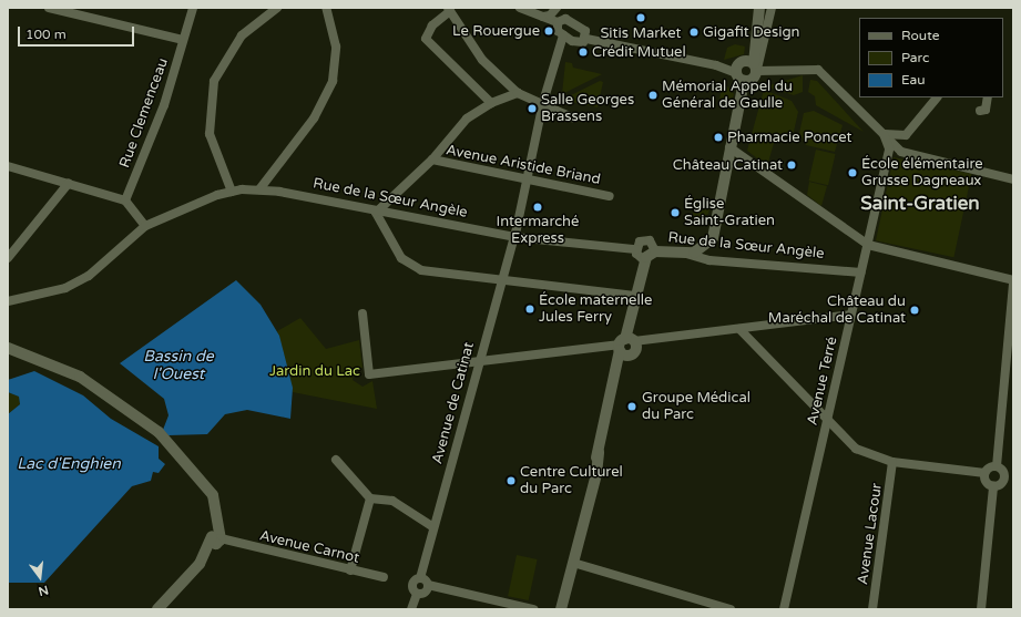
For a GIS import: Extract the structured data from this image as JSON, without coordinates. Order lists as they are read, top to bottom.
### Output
{
  "streets": {
    "street": [
      "Rue Clemenceau",
      "Avenue Aristide Briand",
      "Rue de la Sœur Angèle",
      "Avenue Terré",
      "Avenue de Catinat",
      "Avenue Lacour",
      "Avenue Carnot"
    ]
  },
  "crossings": [
    ["Avenue Aristide Briand", "Avenue de Catinat"],
    ["Rue de la Sœur Angèle", "Avenue Terré"],
    ["Rue de la Sœur Angèle", "Avenue de Catinat"]
  ],
  "districts": ["Saint-Gratien"],
  "water": ["Bassin de l'Ouest", "Lac d'Enghien"],
  "parks": ["Jardin du Lac"],
  "places": [
    "Sitis Market",
    "Le Rouergue",
    "Gigafit Design",
    "Crédit Mutuel",
    "Mémorial Appel du Général de Gaulle",
    "Salle Georges Brassens",
    "Pharmacie Poncet",
    "Château Catinat",
    "École élémentaire Grusse Dagneaux",
    "Intermarché Express",
    "Église Saint-Gratien",
    "École maternelle Jules Ferry",
    "Château du Maréchal de Catinat",
    "Groupe Médical du Parc",
    "Centre Culturel du Parc"
  ],
  "legend": ["Route", "Parc", "Eau"],
  "scale_bar": "100 m",
  "north": "bottom"
}
